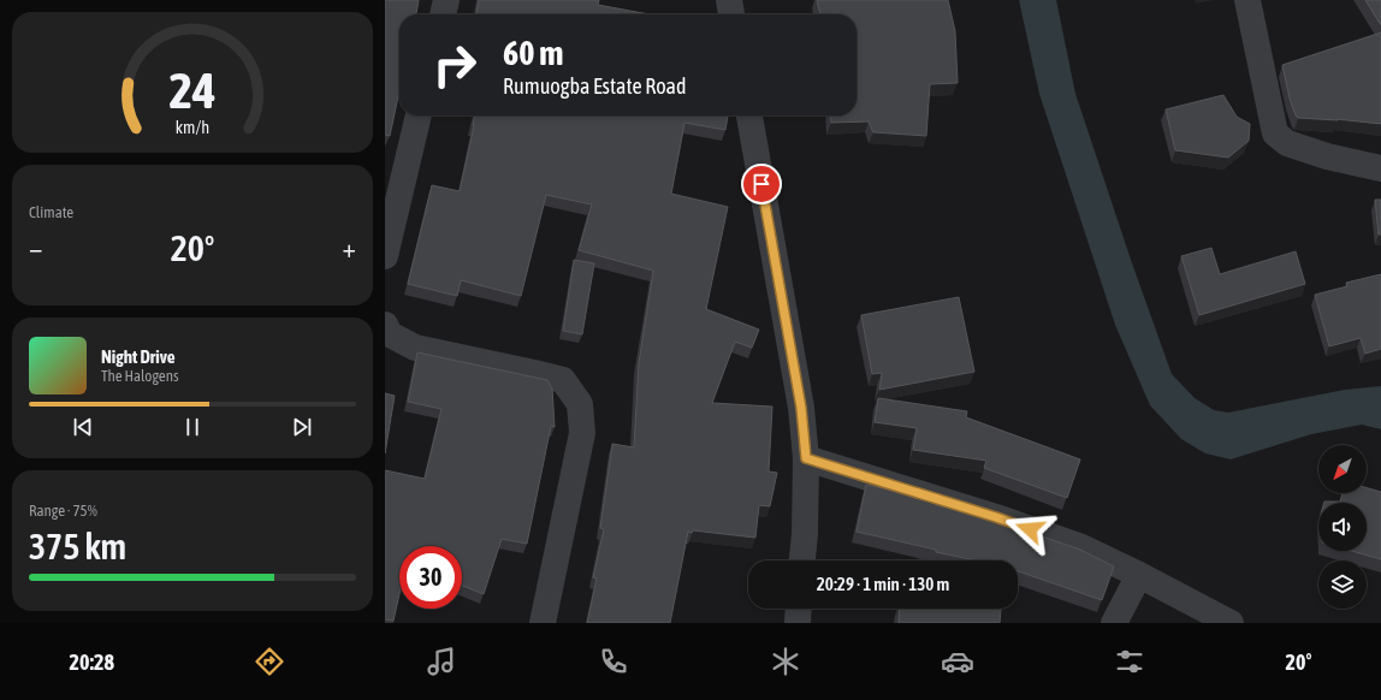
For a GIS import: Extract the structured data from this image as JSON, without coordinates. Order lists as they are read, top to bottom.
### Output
{
  "north": "bottom left",
  "page": {
    "turn": ["60 m", "Rumuogba Estate Road"],
    "tile": [
      "Climate",
      ["Range · 75%", "375 km"]
    ],
    "heat": ["−", "20°", "+"],
    "song": ["Night Drive", "The Halogens"],
    "limit": "30",
    "trip": "20:29 · 1 min · 130 m",
    "tabs": ["20:28", "20°"],
    "gauge": ["24", "km/h"]
  }
}
